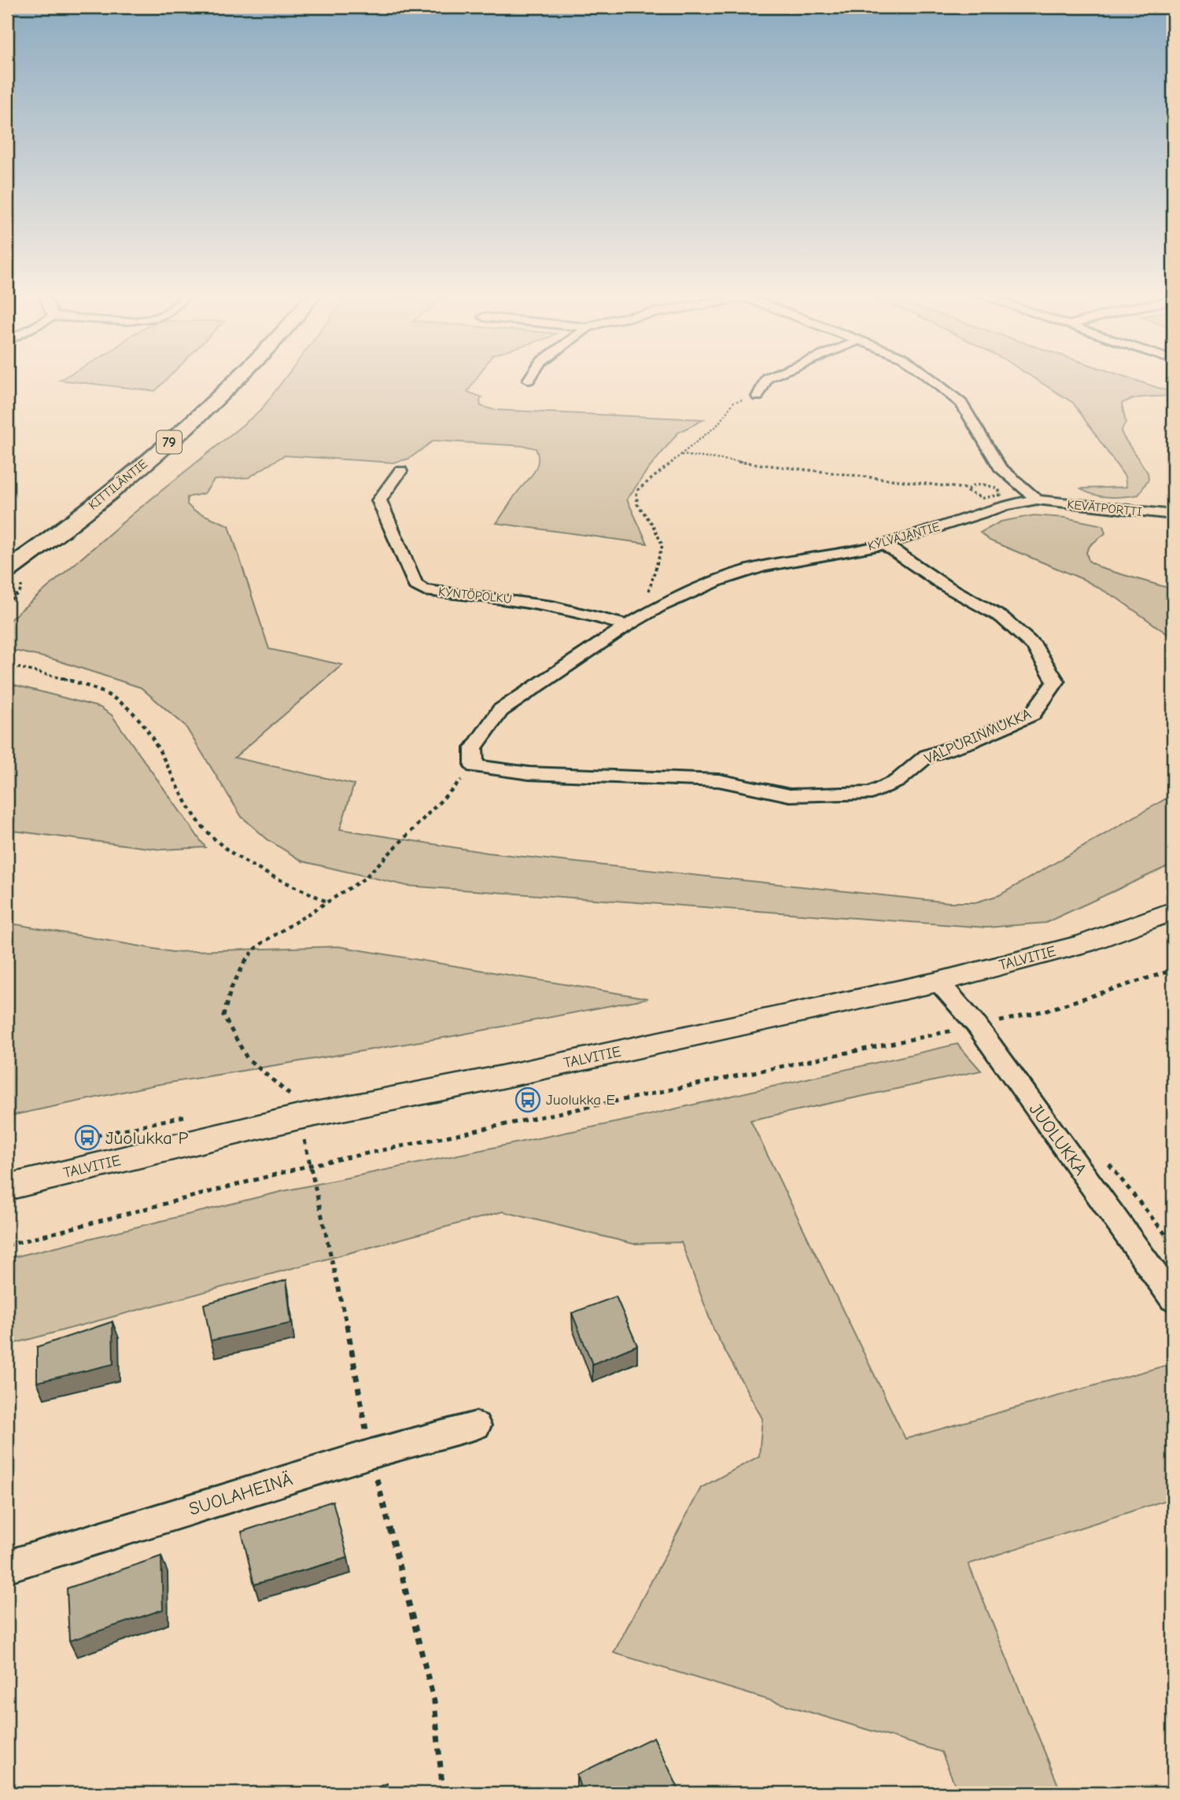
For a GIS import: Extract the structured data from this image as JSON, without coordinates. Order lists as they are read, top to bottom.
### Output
{
  "streets": {
    "main road": ["79", "KITTILÄNTIE"],
    "street": [
      "KEVÄTPORTTI",
      "KYLVÄJÄNTIE",
      "KYNTÖPOLKU",
      "VALPURINMUKKA",
      "TALVITIE",
      "JUOLUKKA",
      "SUOLAHEINÄ"
    ]
  },
  "crossings": [
    ["KEVÄTPORTTI", "KYLVÄJÄNTIE"],
    ["KYLVÄJÄNTIE", "KYNTÖPOLKU"],
    ["KYLVÄJÄNTIE", "VALPURINMUKKA"],
    ["TALVITIE", "JUOLUKKA"]
  ],
  "places": {
    "bus stop": ["Juolukka E", "Juolukka P"]
  }
}
